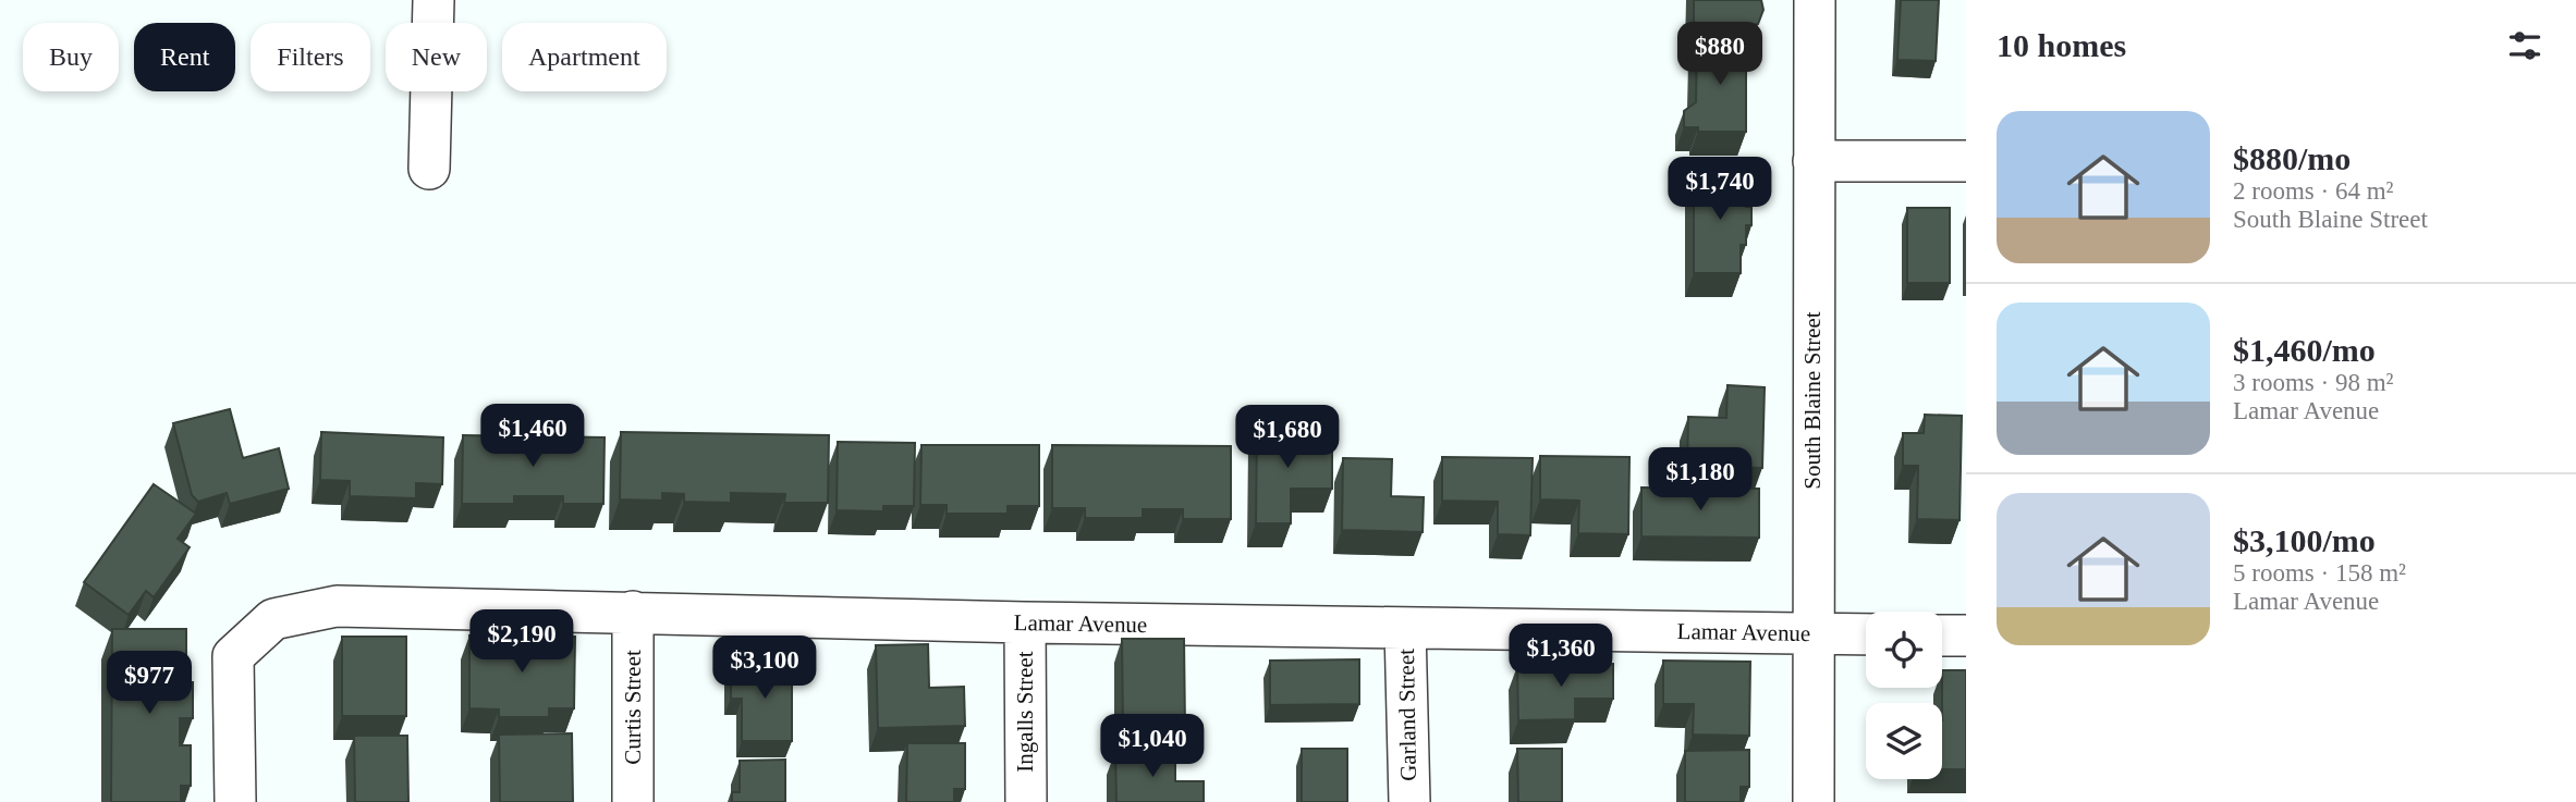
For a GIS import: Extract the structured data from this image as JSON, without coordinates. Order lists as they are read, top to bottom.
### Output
{
  "streets": {
    "street": [
      "South Blaine Street",
      "Lamar Avenue",
      "Curtis Street",
      "Ingalls Street",
      "Garland Street"
    ]
  },
  "crossings": [
    ["South Blaine Street", "Lamar Avenue"],
    ["Lamar Avenue", "Curtis Street"],
    ["Lamar Avenue", "Ingalls Street"],
    ["Lamar Avenue", "Garland Street"]
  ],
  "page": {
    "heading": "10 homes",
    "price": [
      "$880",
      "$1,740",
      "$1,460",
      "$1,680",
      "$1,180",
      "$2,190",
      "$1,360",
      "$3,100",
      "$977",
      "$1,040"
    ],
    "chip": [
      "Buy",
      "Rent",
      "Filters",
      "New",
      "Apartment"
    ],
    "list": [
      {
        "name": "$880/mo",
        "note": "2 rooms · 64 m² · South Blaine Street"
      },
      {
        "name": "$1,460/mo",
        "note": "3 rooms · 98 m² · Lamar Avenue"
      },
      {
        "name": "$3,100/mo",
        "note": "5 rooms · 158 m² · Lamar Avenue"
      }
    ]
  }
}
